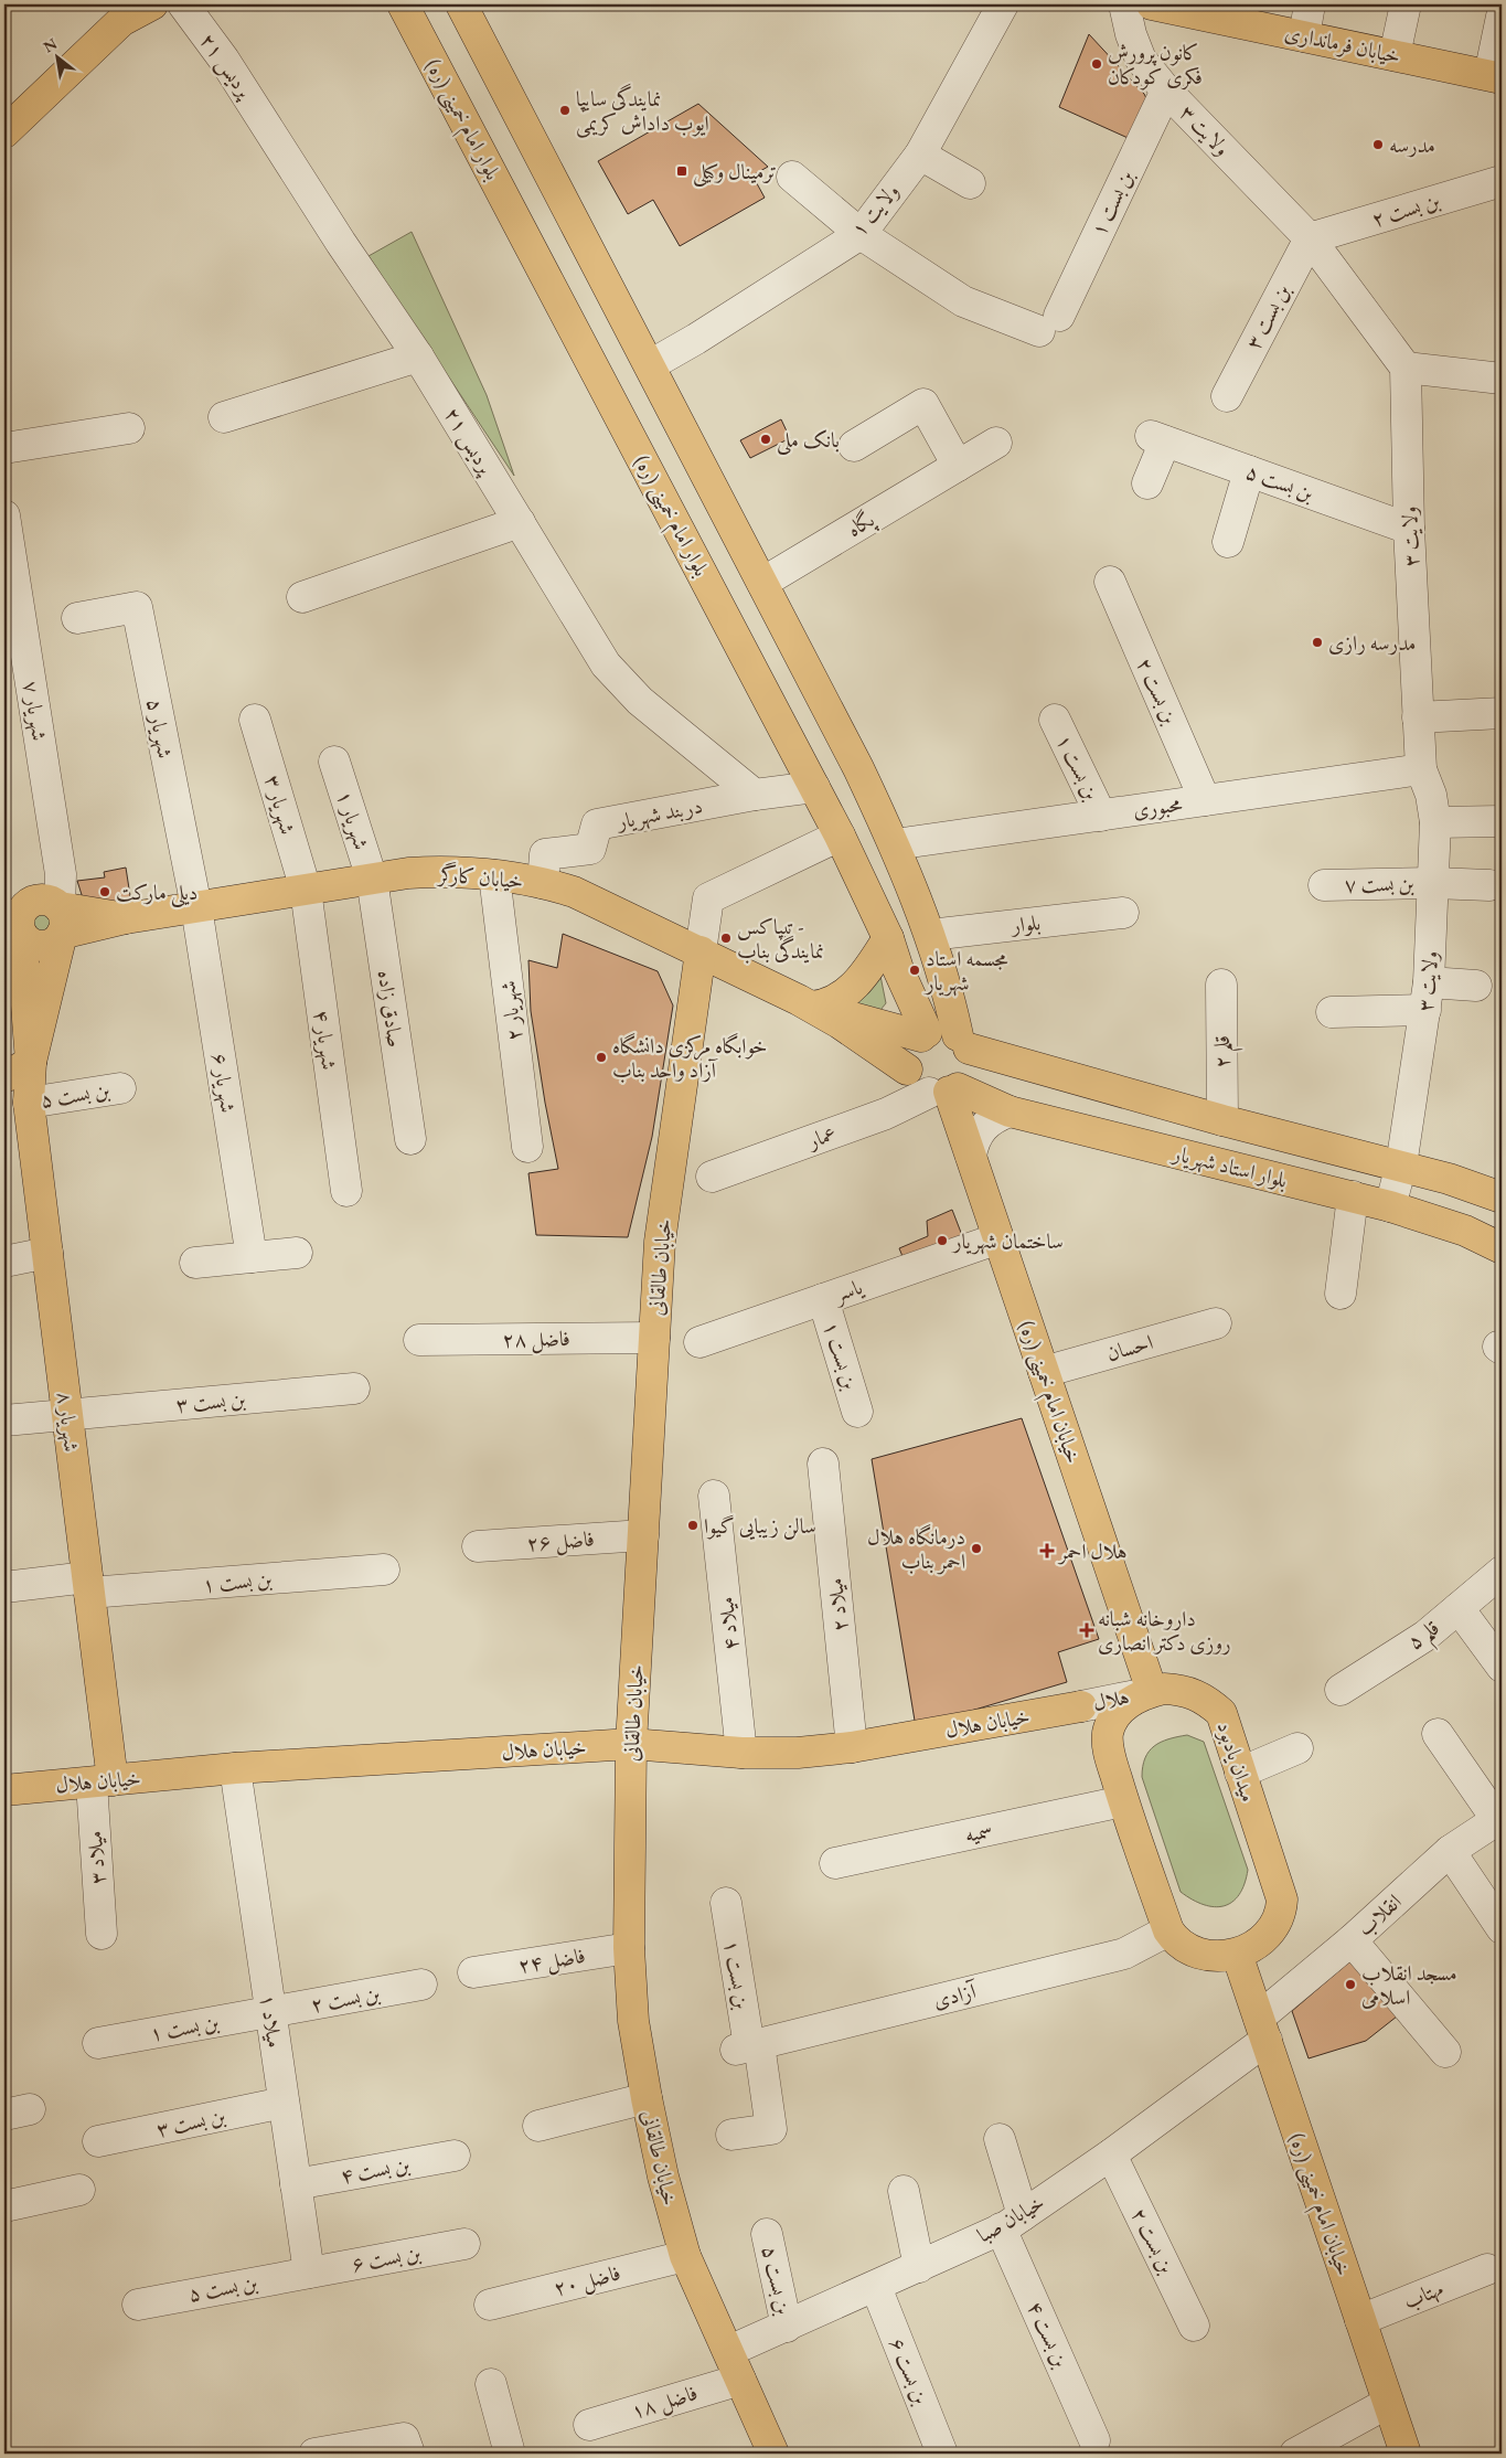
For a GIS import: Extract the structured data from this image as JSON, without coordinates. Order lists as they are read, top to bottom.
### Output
{
  "streets": {
    "main road": [
      "خیابان فرمانداری",
      "بلوار امام خمینی (ره)",
      "خیابان کارگر",
      "بلوار استاد شهریار",
      "خیابان طالقانی",
      "خیابان امام خمینی (ره)",
      "شهریار ۸",
      "خیابان هلال",
      "میدان یادبود"
    ],
    "street": [
      "پردیس ۲۱",
      "ولایت ۳",
      "بن بست ۱",
      "ولایت ۱",
      "بن بست ۲",
      "بن بست ۳",
      "بن بست ۵",
      "پگاه",
      "شهریار ۷",
      "شهریار ۵",
      "شهریار ۳",
      "محبوری",
      "دربند شهریار",
      "شهریار ۱",
      "بن بست ۷",
      "بلوار",
      "صادق زاده",
      "شهریار ۲",
      "شهریار ۴",
      "قلم ۲",
      "شهریار ۶",
      "عمار",
      "یاسر",
      "فاضل ۲۸",
      "احسان",
      "فاضل ۲۶",
      "میلاد ۲",
      "میلاد ۴",
      "قلم ۵",
      "هلال",
      "سمیه",
      "میلاد ۳",
      "انقلاب",
      "فاضل ۲۴",
      "آزادی",
      "میلاد ۱",
      "بن بست ۴",
      "خیابان صبا",
      "بن بست ۶",
      "فاضل ۲۰",
      "مهتاب",
      "فاضل ۱۸"
    ]
  },
  "crossings": [
    ["پردیس ۲۱", "دربند شهریار"],
    ["بلوار امام خمینی (ره)", "عمار"],
    ["بلوار امام خمینی (ره)", "بلوار استاد شهریار"],
    ["بلوار امام خمینی (ره)", "خیابان امام خمینی (ره)"],
    ["ولایت ۳", "بن بست ۱"],
    ["ولایت ۳", "بن بست ۲"],
    ["ولایت ۳", "بن بست ۳"],
    ["ولایت ۳", "بن بست ۵"],
    ["ولایت ۳", "محبوری"],
    ["ولایت ۳", "بن بست ۷"],
    ["ولایت ۳", "بلوار استاد شهریار"],
    ["بن بست ۱", "ولایت ۱"],
    ["بن بست ۱", "بن بست ۲"],
    ["بن بست ۱", "محبوری"],
    ["بن بست ۱", "یاسر"],
    ["بن بست ۱", "شهریار ۸"],
    ["بن بست ۱", "آزادی"],
    ["بن بست ۱", "میلاد ۱"],
    ["بن بست ۲", "بن بست ۳"],
    ["بن بست ۲", "محبوری"],
    ["بن بست ۲", "میلاد ۱"],
    ["بن بست ۲", "خیابان صبا"],
    ["بن بست ۳", "شهریار ۸"],
    ["بن بست ۳", "میلاد ۱"],
    ["بن بست ۵", "شهریار ۸"],
    ["بن بست ۵", "میلاد ۱"],
    ["بن بست ۵", "خیابان صبا"],
    ["بن بست ۵", "بن بست ۶"],
    ["شهریار ۷", "خیابان کارگر"],
    ["شهریار ۷", "شهریار ۸"],
    ["شهریار ۵", "خیابان کارگر"],
    ["شهریار ۵", "شهریار ۶"],
    ["شهریار ۳", "خیابان کارگر"],
    ["شهریار ۳", "شهریار ۴"],
    ["دربند شهریار", "خیابان کارگر"],
    ["شهریار ۱", "خیابان کارگر"],
    ["شهریار ۱", "صادق زاده"],
    ["خیابان کارگر", "صادق زاده"],
    ["خیابان کارگر", "شهریار ۲"],
    ["خیابان کارگر", "شهریار ۴"],
    ["خیابان کارگر", "شهریار ۶"],
    ["خیابان کارگر", "خیابان طالقانی"],
    ["خیابان کارگر", "شهریار ۸"],
    ["قلم ۲", "بلوار استاد شهریار"],
    ["عمار", "بلوار استاد شهریار"],
    ["عمار", "خیابان امام خمینی (ره)"],
    ["بلوار استاد شهریار", "خیابان امام خمینی (ره)"],
    ["خیابان طالقانی", "فاضل ۲۸"],
    ["خیابان طالقانی", "فاضل ۲۶"],
    ["خیابان طالقانی", "خیابان هلال"],
    ["خیابان طالقانی", "فاضل ۲۴"],
    ["خیابان طالقانی", "خیابان صبا"],
    ["خیابان طالقانی", "فاضل ۲۰"],
    ["خیابان طالقانی", "فاضل ۱۸"],
    ["یاسر", "خیابان امام خمینی (ره)"],
    ["احسان", "خیابان امام خمینی (ره)"],
    ["خیابان امام خمینی (ره)", "هلال"],
    ["خیابان امام خمینی (ره)", "میدان یادبود"],
    ["خیابان امام خمینی (ره)", "انقلاب"],
    ["خیابان امام خمینی (ره)", "خیابان صبا"],
    ["خیابان امام خمینی (ره)", "مهتاب"],
    ["شهریار ۸", "خیابان هلال"],
    ["شهریار ۸", "میلاد ۳"],
    ["میلاد ۲", "خیابان هلال"],
    ["میلاد ۴", "خیابان هلال"],
    ["هلال", "خیابان هلال"],
    ["هلال", "میدان یادبود"],
    ["خیابان هلال", "میلاد ۳"],
    ["خیابان هلال", "میلاد ۱"],
    ["میدان یادبود", "سمیه"],
    ["میدان یادبود", "آزادی"],
    ["انقلاب", "خیابان صبا"],
    ["میلاد ۱", "بن بست ۴"],
    ["میلاد ۱", "بن بست ۶"],
    ["بن بست ۴", "خیابان صبا"],
    ["خیابان صبا", "بن بست ۶"]
  ],
  "places": {
    "other": [
      "کانون پرورش فکری کودکان",
      "نمایندگی سایپا ایوب داداش کریمی",
      "مدرسه",
      "بانک ملی",
      "مدرسه رازی",
      "دیلی مارکت",
      "تیپاکس - نمایندگی بناب",
      "مجسمه استاد شهریار",
      "خوابگاه مرکزی دانشگاه آزاد واحد بناب",
      "ساختمان شهریار",
      "سالن زیبایی گیوا",
      "درمانگاه هلال احمر بناب",
      "مسجد انقلاب اسلامی"
    ],
    "transit": ["ترمینال وکیلی"],
    "health": ["هلال احمر", "داروخانه شبانه روزی دکتر انصاری"]
  },
  "north": "top left"
}
